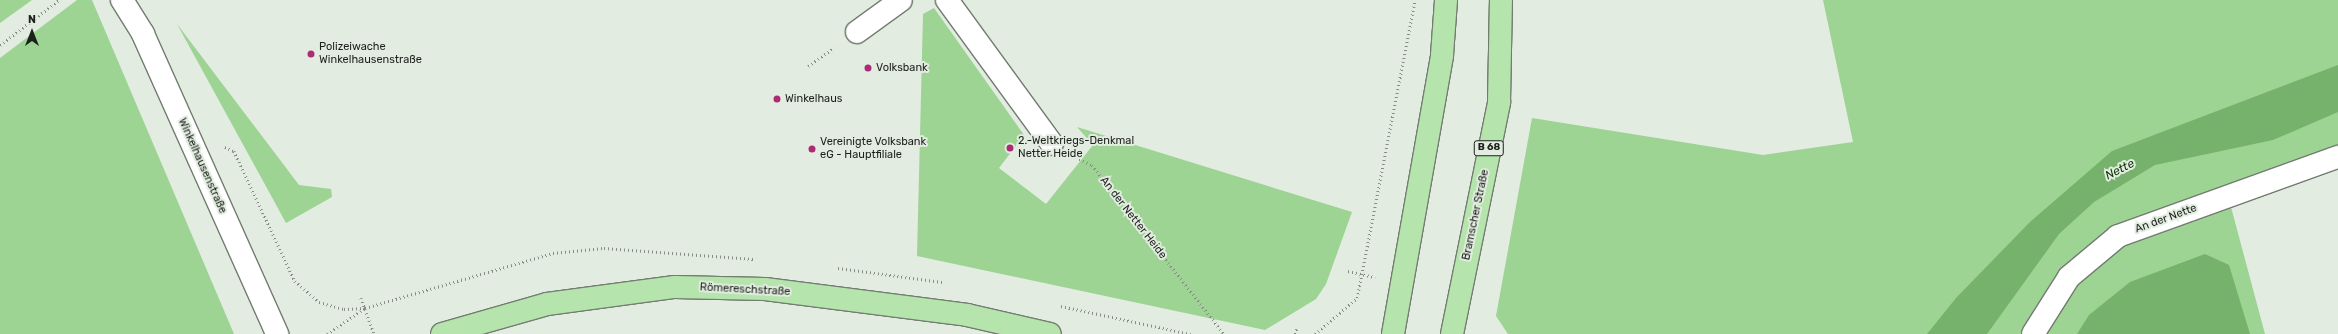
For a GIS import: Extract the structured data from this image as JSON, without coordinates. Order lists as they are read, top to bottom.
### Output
{
  "streets": {
    "main road": ["B 68", "Bramscher Straße", "Römereschstraße"],
    "street": ["Winkelhausenstraße", "An der Nette"],
    "path": ["An der Netter Heide"]
  },
  "water": ["Nette"],
  "places": [
    "Polizeiwache Winkelhausenstraße",
    "Volksbank",
    "Winkelhaus",
    "2.-Weltkriegs-Denkmal Netter Heide",
    "Vereinigte Volksbank eG - Hauptfiliale"
  ],
  "north": "top"
}
